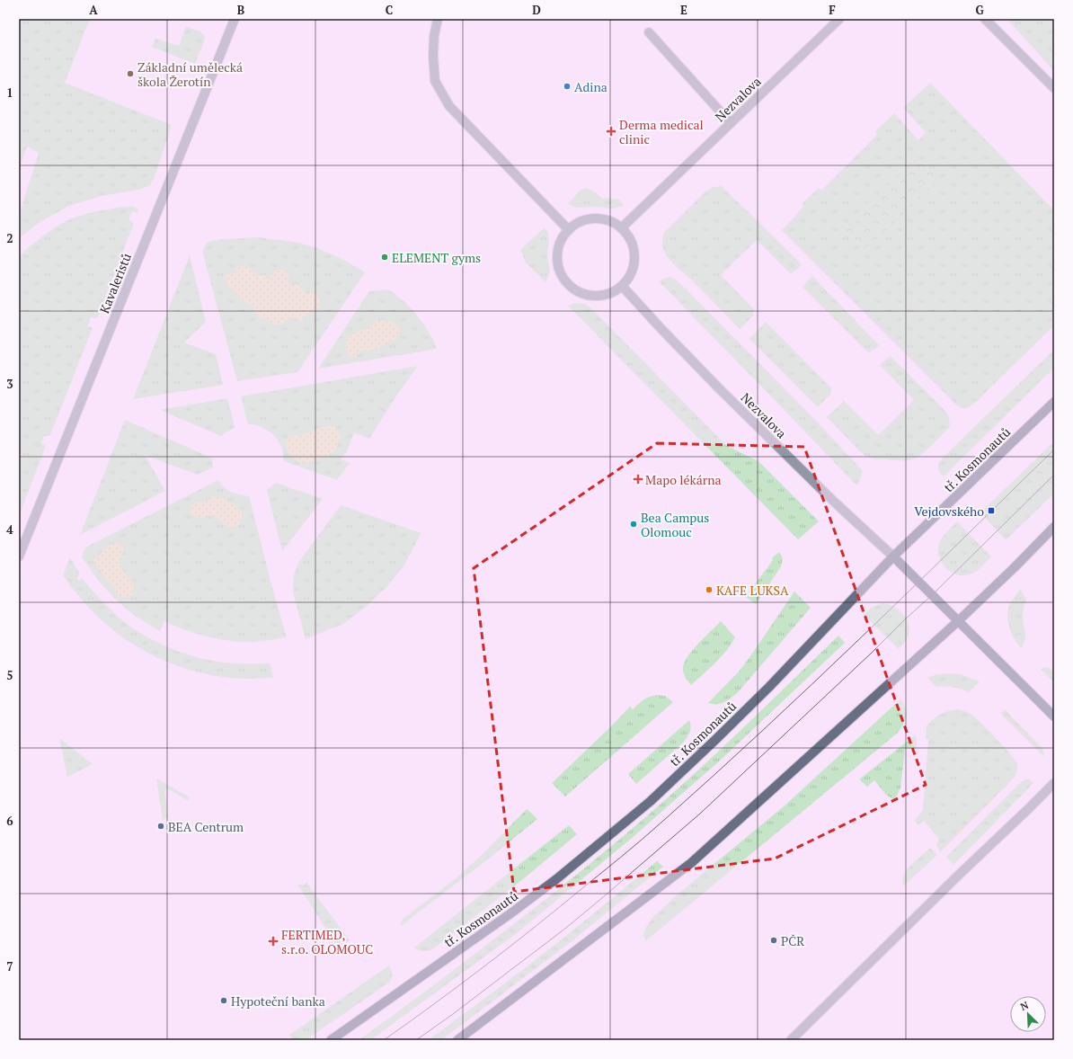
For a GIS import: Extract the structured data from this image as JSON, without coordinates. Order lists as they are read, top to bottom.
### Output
{
  "streets": {
    "street": ["Nezvalova", "Kavaleristů", "tř. Kosmonautů"]
  },
  "crossings": [
    ["Nezvalova", "tř. Kosmonautů"]
  ],
  "places": {
    "other": [
      "Základní umělecká škola Žerotín",
      "Adina",
      "ELEMENT gyms",
      "Bea Campus Olomouc",
      "KAFE LUKSA",
      "BEA Centrum",
      "PČR",
      "Hypoteční banka"
    ],
    "health": ["Derma medical clinic", "Mapo lékárna", "FERTIMED, s.r.o. OLOMOUC"],
    "transit": ["Vejdovského"]
  },
  "north": "top left",
  "grid": {
    "columns": [
      "A",
      "B",
      "C",
      "D",
      "E",
      "F",
      "G"
    ],
    "rows": [
      "1",
      "2",
      "3",
      "4",
      "5",
      "6",
      "7"
    ]
  }
}
